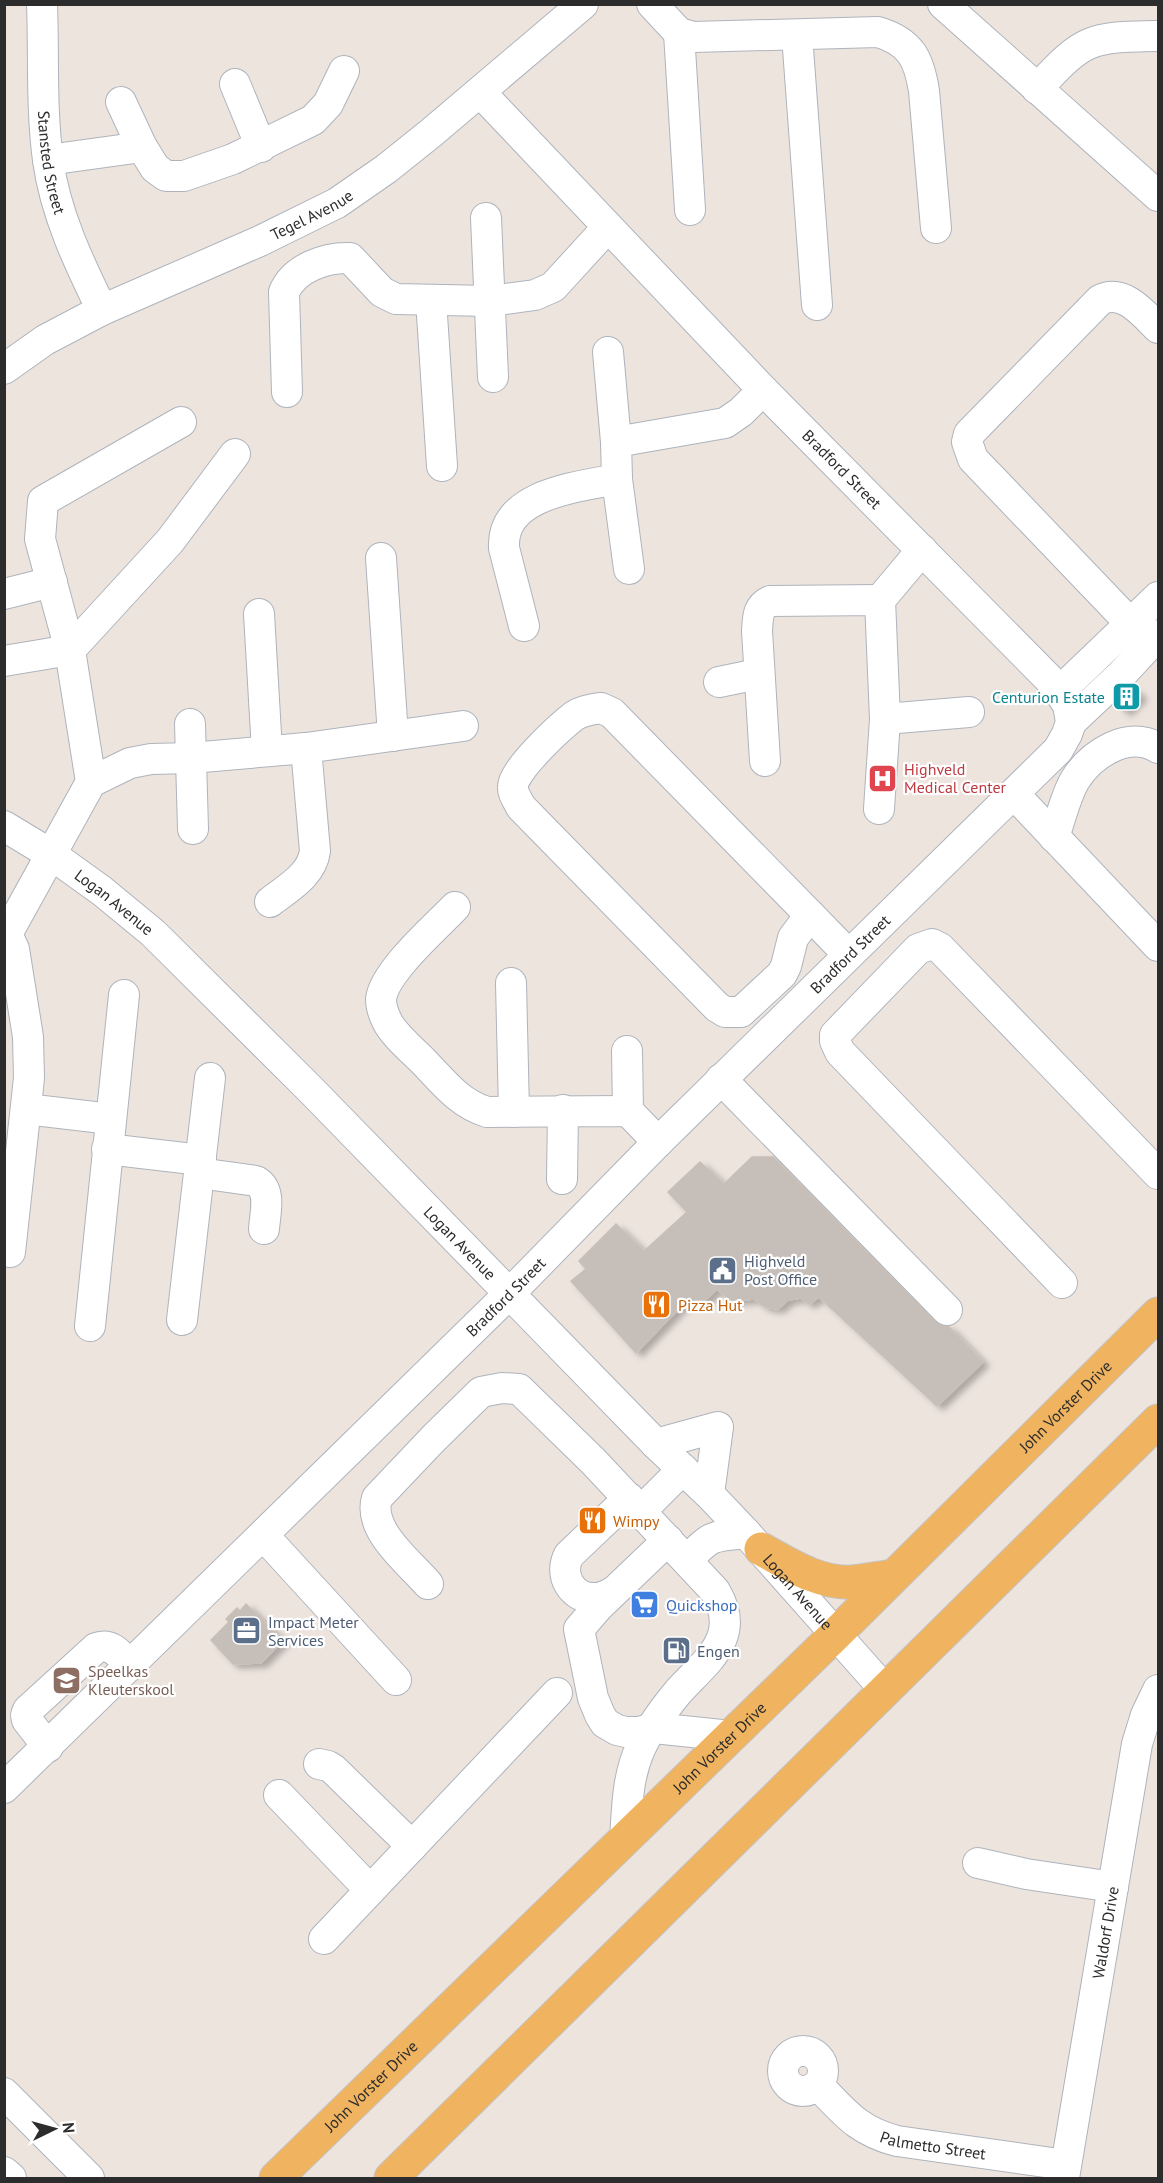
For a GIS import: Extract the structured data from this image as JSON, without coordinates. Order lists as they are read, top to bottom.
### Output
{
  "streets": {
    "main road": ["John Vorster Drive"],
    "street": [
      "Stansted Street",
      "Tegel Avenue",
      "Bradford Street",
      "Logan Avenue",
      "Waldorf Drive",
      "Palmetto Street"
    ]
  },
  "crossings": [
    ["Stansted Street", "Tegel Avenue"],
    ["Tegel Avenue", "Bradford Street"],
    ["Bradford Street", "Logan Avenue"],
    ["Logan Avenue", "John Vorster Drive"],
    ["Waldorf Drive", "Palmetto Street"]
  ],
  "places": {
    "building": ["Centurion Estate"],
    "hospital": ["Highveld Medical Center"],
    "public building": ["Highveld Post Office"],
    "restaurant": ["Pizza Hut", "Wimpy"],
    "supermarket": ["Quickshop"],
    "office": ["Impact Meter Services"],
    "fuel station": ["Engen"],
    "school or university": ["Speelkas Kleuterskool"]
  },
  "north": "right"
}
